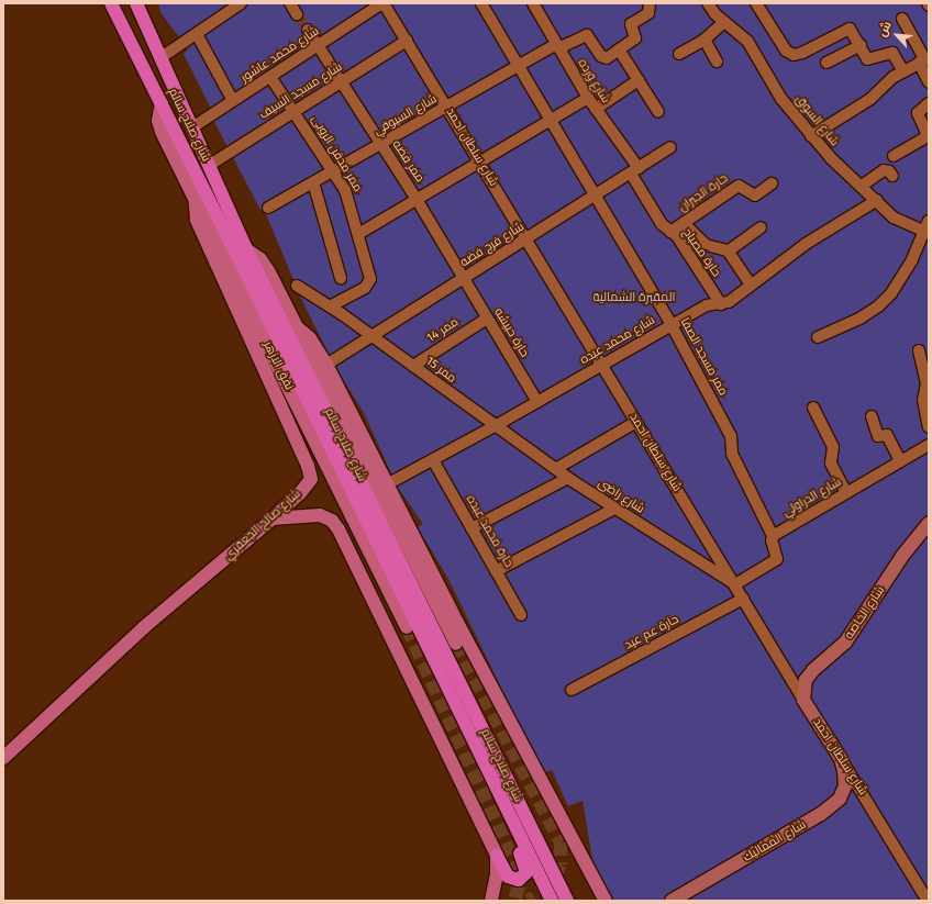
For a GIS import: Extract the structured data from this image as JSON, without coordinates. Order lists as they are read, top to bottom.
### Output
{
  "streets": {
    "highway": ["شارع صلاح سالم"],
    "main road": ["نفق الازهر", "شارع صالح الجعفري"],
    "street": [
      "شارع محمد عاشور",
      "شارع ورده",
      "شارع مسجد السيف",
      "شارع السيوفي",
      "شارع السوق",
      "شارع سلطان احمد",
      "ممر مدفن الروبى",
      "ممر فضه",
      "حارة الجبران",
      "شارع فرج فضه",
      "حارة مصباح",
      "ممر 14",
      "حارة حبيشه",
      "شارع محمد عبده",
      "ممر مسجد الصفا",
      "ممر 15",
      "شارع راضى",
      "شارع الدراولي",
      "حارة محمد عبده",
      "شارع الخاصه",
      "حارة عم عيد",
      "شارع المماليك"
    ]
  },
  "crossings": [
    ["شارع محمد عاشور", "شارع صلاح سالم"],
    ["شارع محمد عاشور", "شارع سلطان احمد"],
    ["شارع محمد عاشور", "ممر مدفن الروبى"],
    ["شارع محمد عاشور", "ممر فضه"],
    ["شارع ورده", "شارع السيوفي"],
    ["شارع ورده", "شارع فرج فضه"],
    ["شارع ورده", "حارة مصباح"],
    ["شارع مسجد السيف", "شارع صلاح سالم"],
    ["شارع مسجد السيف", "شارع سلطان احمد"],
    ["شارع مسجد السيف", "ممر مدفن الروبى"],
    ["شارع مسجد السيف", "ممر فضه"],
    ["شارع السيوفي", "شارع سلطان احمد"],
    ["شارع السيوفي", "ممر مدفن الروبى"],
    ["شارع السيوفي", "ممر فضه"],
    ["شارع السيوفي", "ممر مسجد الصفا"],
    ["شارع السوق", "شارع محمد عبده"],
    ["شارع صلاح سالم", "نفق الازهر"],
    ["شارع سلطان احمد", "شارع فرج فضه"],
    ["شارع سلطان احمد", "شارع محمد عبده"],
    ["شارع سلطان احمد", "شارع راضى"],
    ["شارع سلطان احمد", "شارع الخاصه"],
    ["شارع سلطان احمد", "حارة عم عيد"],
    ["شارع سلطان احمد", "شارع المماليك"],
    ["ممر مدفن الروبى", "ممر 15"],
    ["ممر فضه", "شارع فرج فضه"],
    ["ممر فضه", "حارة حبيشه"],
    ["حارة الجبران", "حارة مصباح"],
    ["شارع فرج فضه", "حارة مصباح"],
    ["شارع فرج فضه", "حارة حبيشه"],
    ["شارع فرج فضه", "ممر مسجد الصفا"],
    ["شارع فرج فضه", "ممر 15"],
    ["حارة مصباح", "شارع محمد عبده"],
    ["ممر 14", "حارة حبيشه"],
    ["ممر 14", "ممر 15"],
    ["حارة حبيشه", "شارع محمد عبده"],
    ["شارع محمد عبده", "ممر مسجد الصفا"],
    ["شارع محمد عبده", "ممر 15"],
    ["شارع محمد عبده", "شارع راضى"],
    ["شارع محمد عبده", "حارة محمد عبده"],
    ["ممر مسجد الصفا", "شارع الدراولي"],
    ["نفق الازهر", "شارع صالح الجعفري"],
    ["ممر 15", "شارع راضى"]
  ],
  "parks": ["المقبرة الشمالية"],
  "north": "top left"
}
